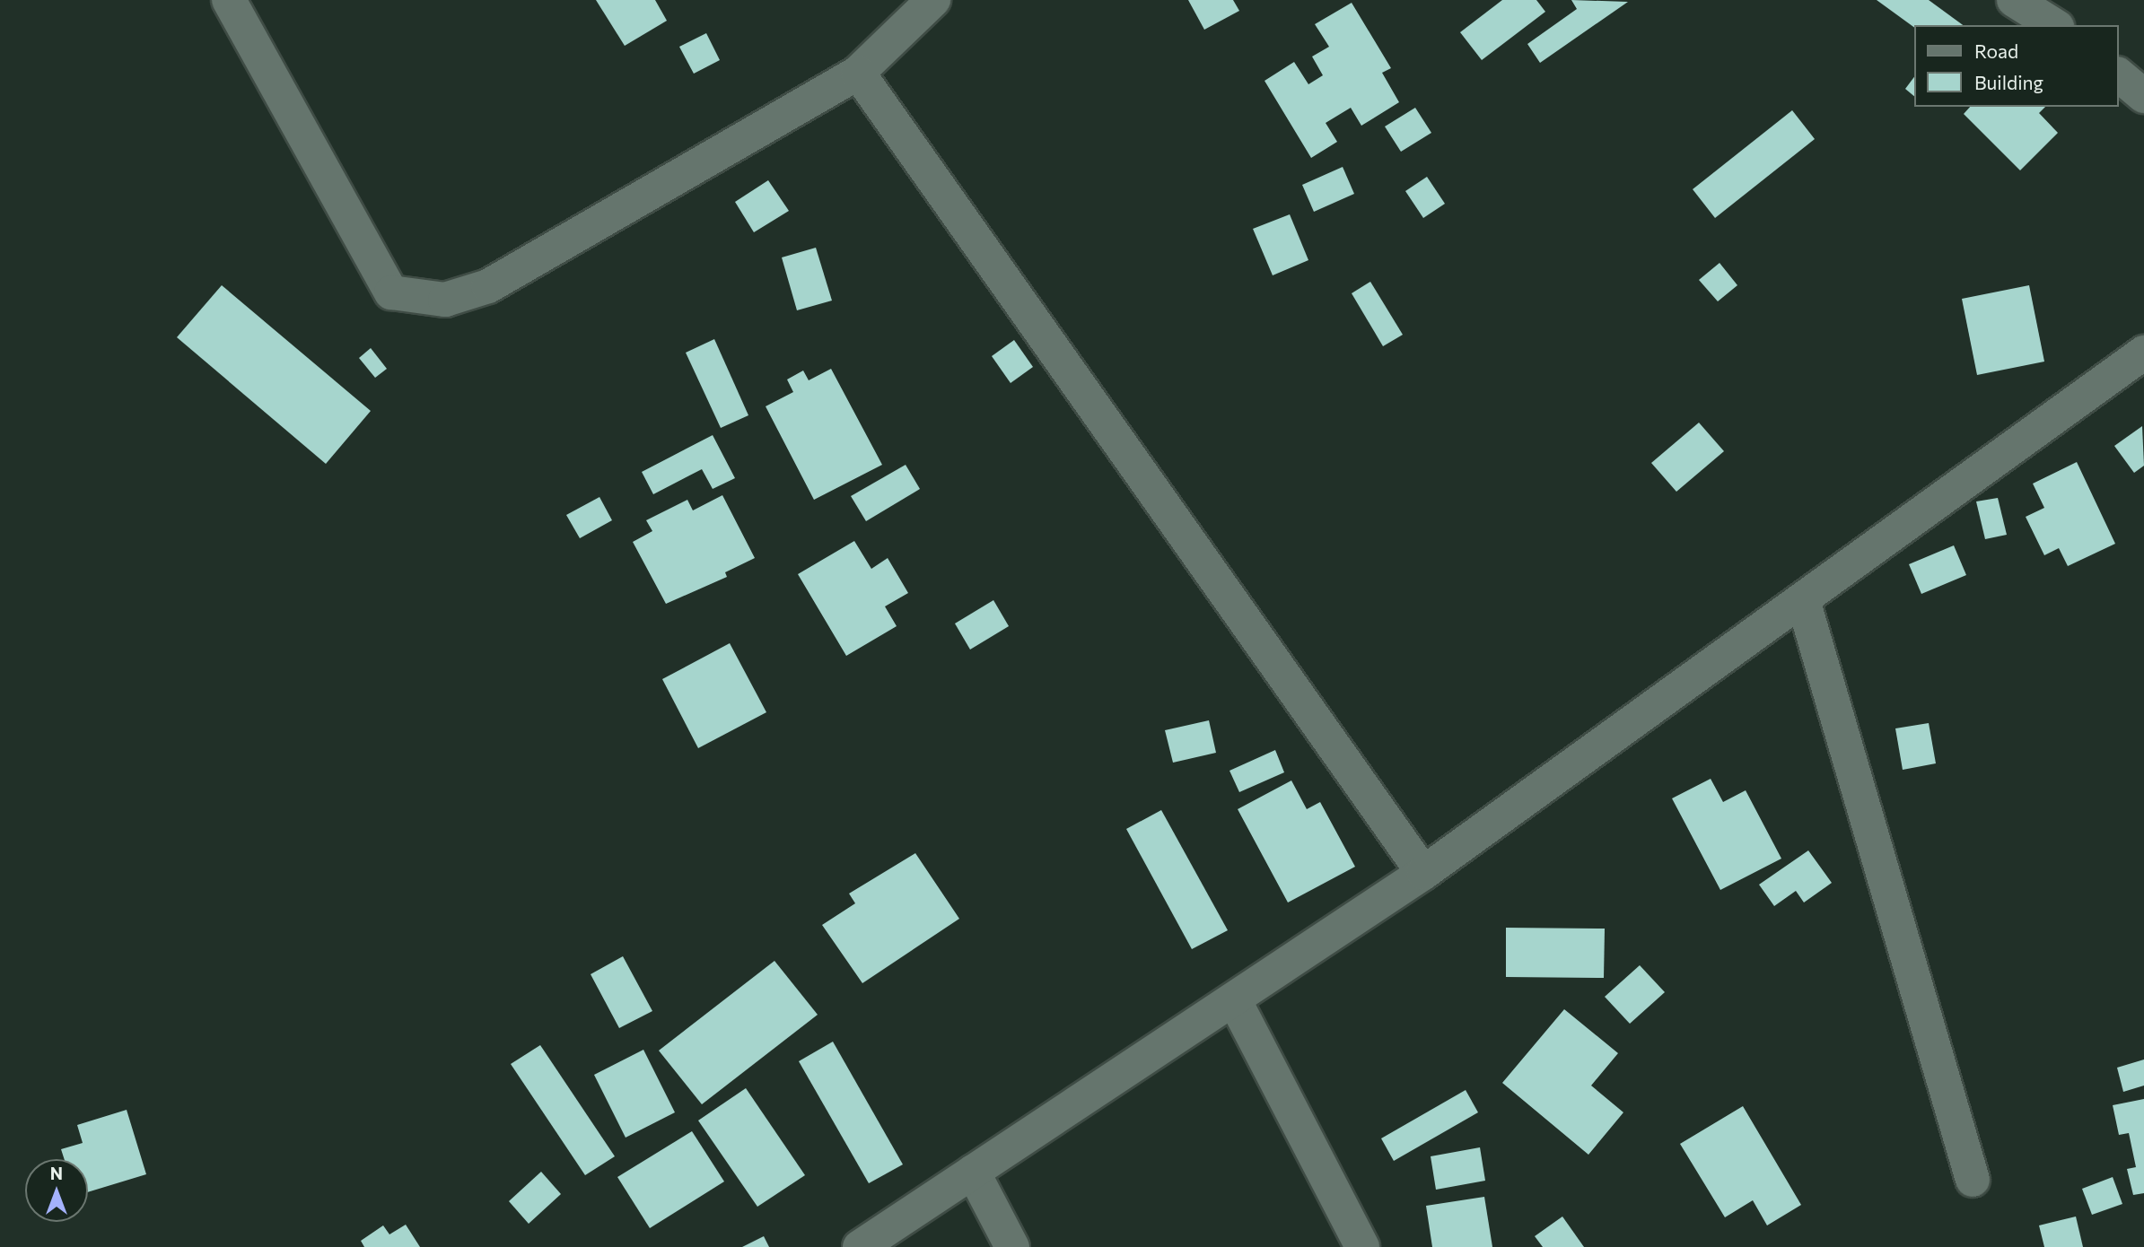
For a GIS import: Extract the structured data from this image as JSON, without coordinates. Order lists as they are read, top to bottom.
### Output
{
  "legend": ["Road", "Building"],
  "north": "top"
}
